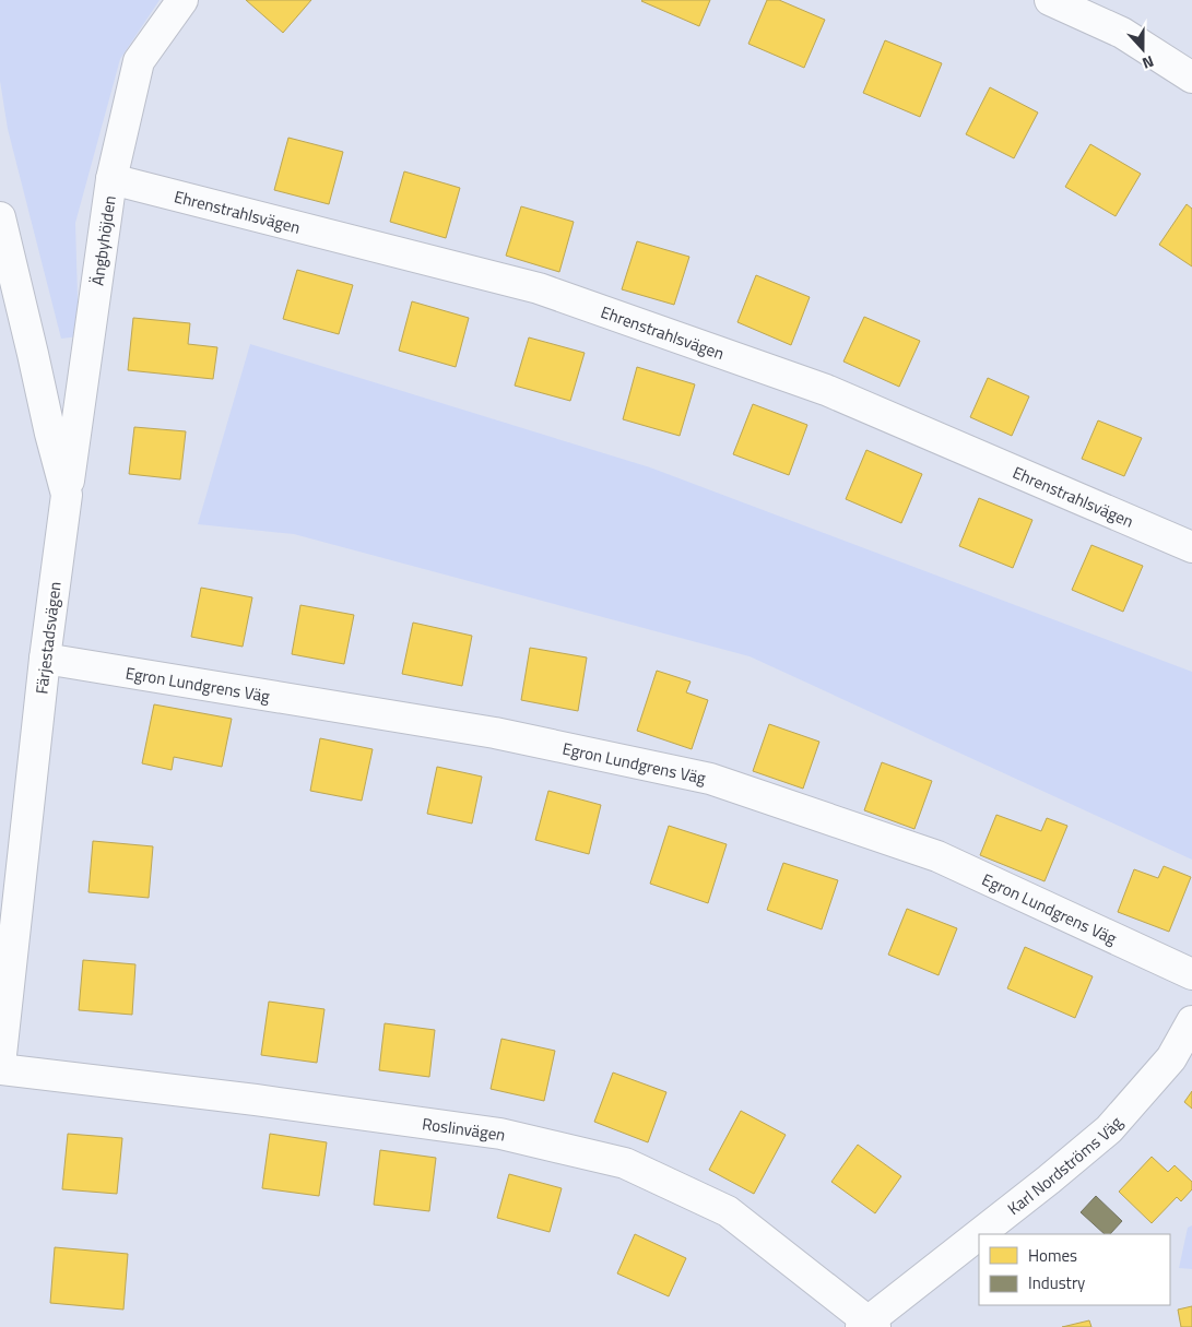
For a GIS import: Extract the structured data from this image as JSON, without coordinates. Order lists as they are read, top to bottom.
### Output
{
  "streets": {
    "street": [
      "Ehrenstrahlsvägen",
      "Ängbyhöjden",
      "Färjestadsvägen",
      "Egron Lundgrens Väg",
      "Roslinvägen",
      "Karl Nordströms Väg"
    ]
  },
  "crossings": [
    ["Ehrenstrahlsvägen", "Ängbyhöjden"],
    ["Ängbyhöjden", "Färjestadsvägen"],
    ["Färjestadsvägen", "Egron Lundgrens Väg"],
    ["Roslinvägen", "Karl Nordströms Väg"]
  ],
  "legend": ["Homes", "Industry"],
  "north": "bottom"
}
